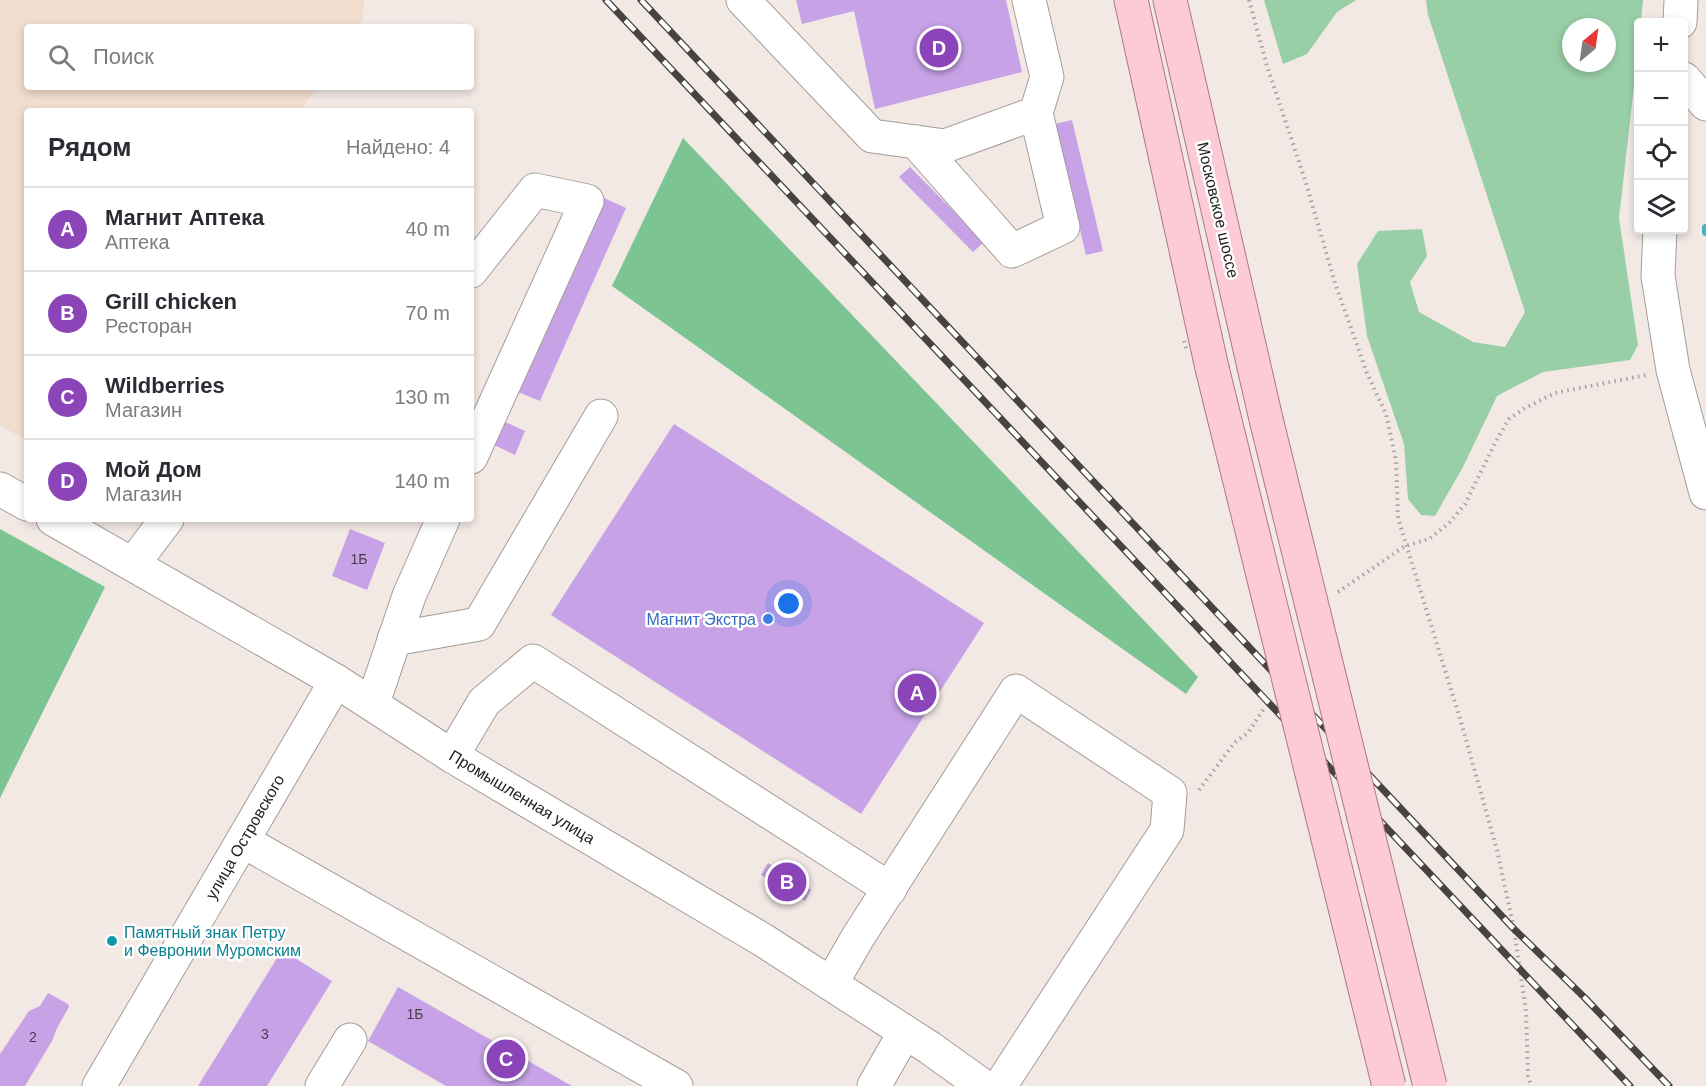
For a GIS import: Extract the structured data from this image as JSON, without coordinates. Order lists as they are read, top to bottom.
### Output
{
  "streets": {
    "main road": ["Московское шоссе"],
    "street": ["Промышленная улица", "улица Островского"]
  },
  "crossings": [
    ["Промышленная улица", "улица Островского"]
  ],
  "places": ["Магнит Экстра", "Памятный знак Петру и Февронии Муромским"],
  "house_numbers": [
    "1Б",
    "1Б",
    "3",
    "2"
  ],
  "north": "top right",
  "page": {
    "map_buttons": ["+", "−"],
    "search": "Поиск",
    "pins": [
      "D",
      "A",
      "B",
      "C"
    ],
    "heading": ["Рядом", "Найдено: 4"],
    "list": [
      {
        "mark": "A",
        "name": "Магнит Аптека",
        "note": "Аптека",
        "value": "40 m"
      },
      {
        "mark": "B",
        "name": "Grill chicken",
        "note": "Ресторан",
        "value": "70 m"
      },
      {
        "mark": "C",
        "name": "Wildberries",
        "note": "Магазин",
        "value": "130 m"
      },
      {
        "mark": "D",
        "name": "Мой Дом",
        "note": "Магазин",
        "value": "140 m"
      }
    ]
  }
}
